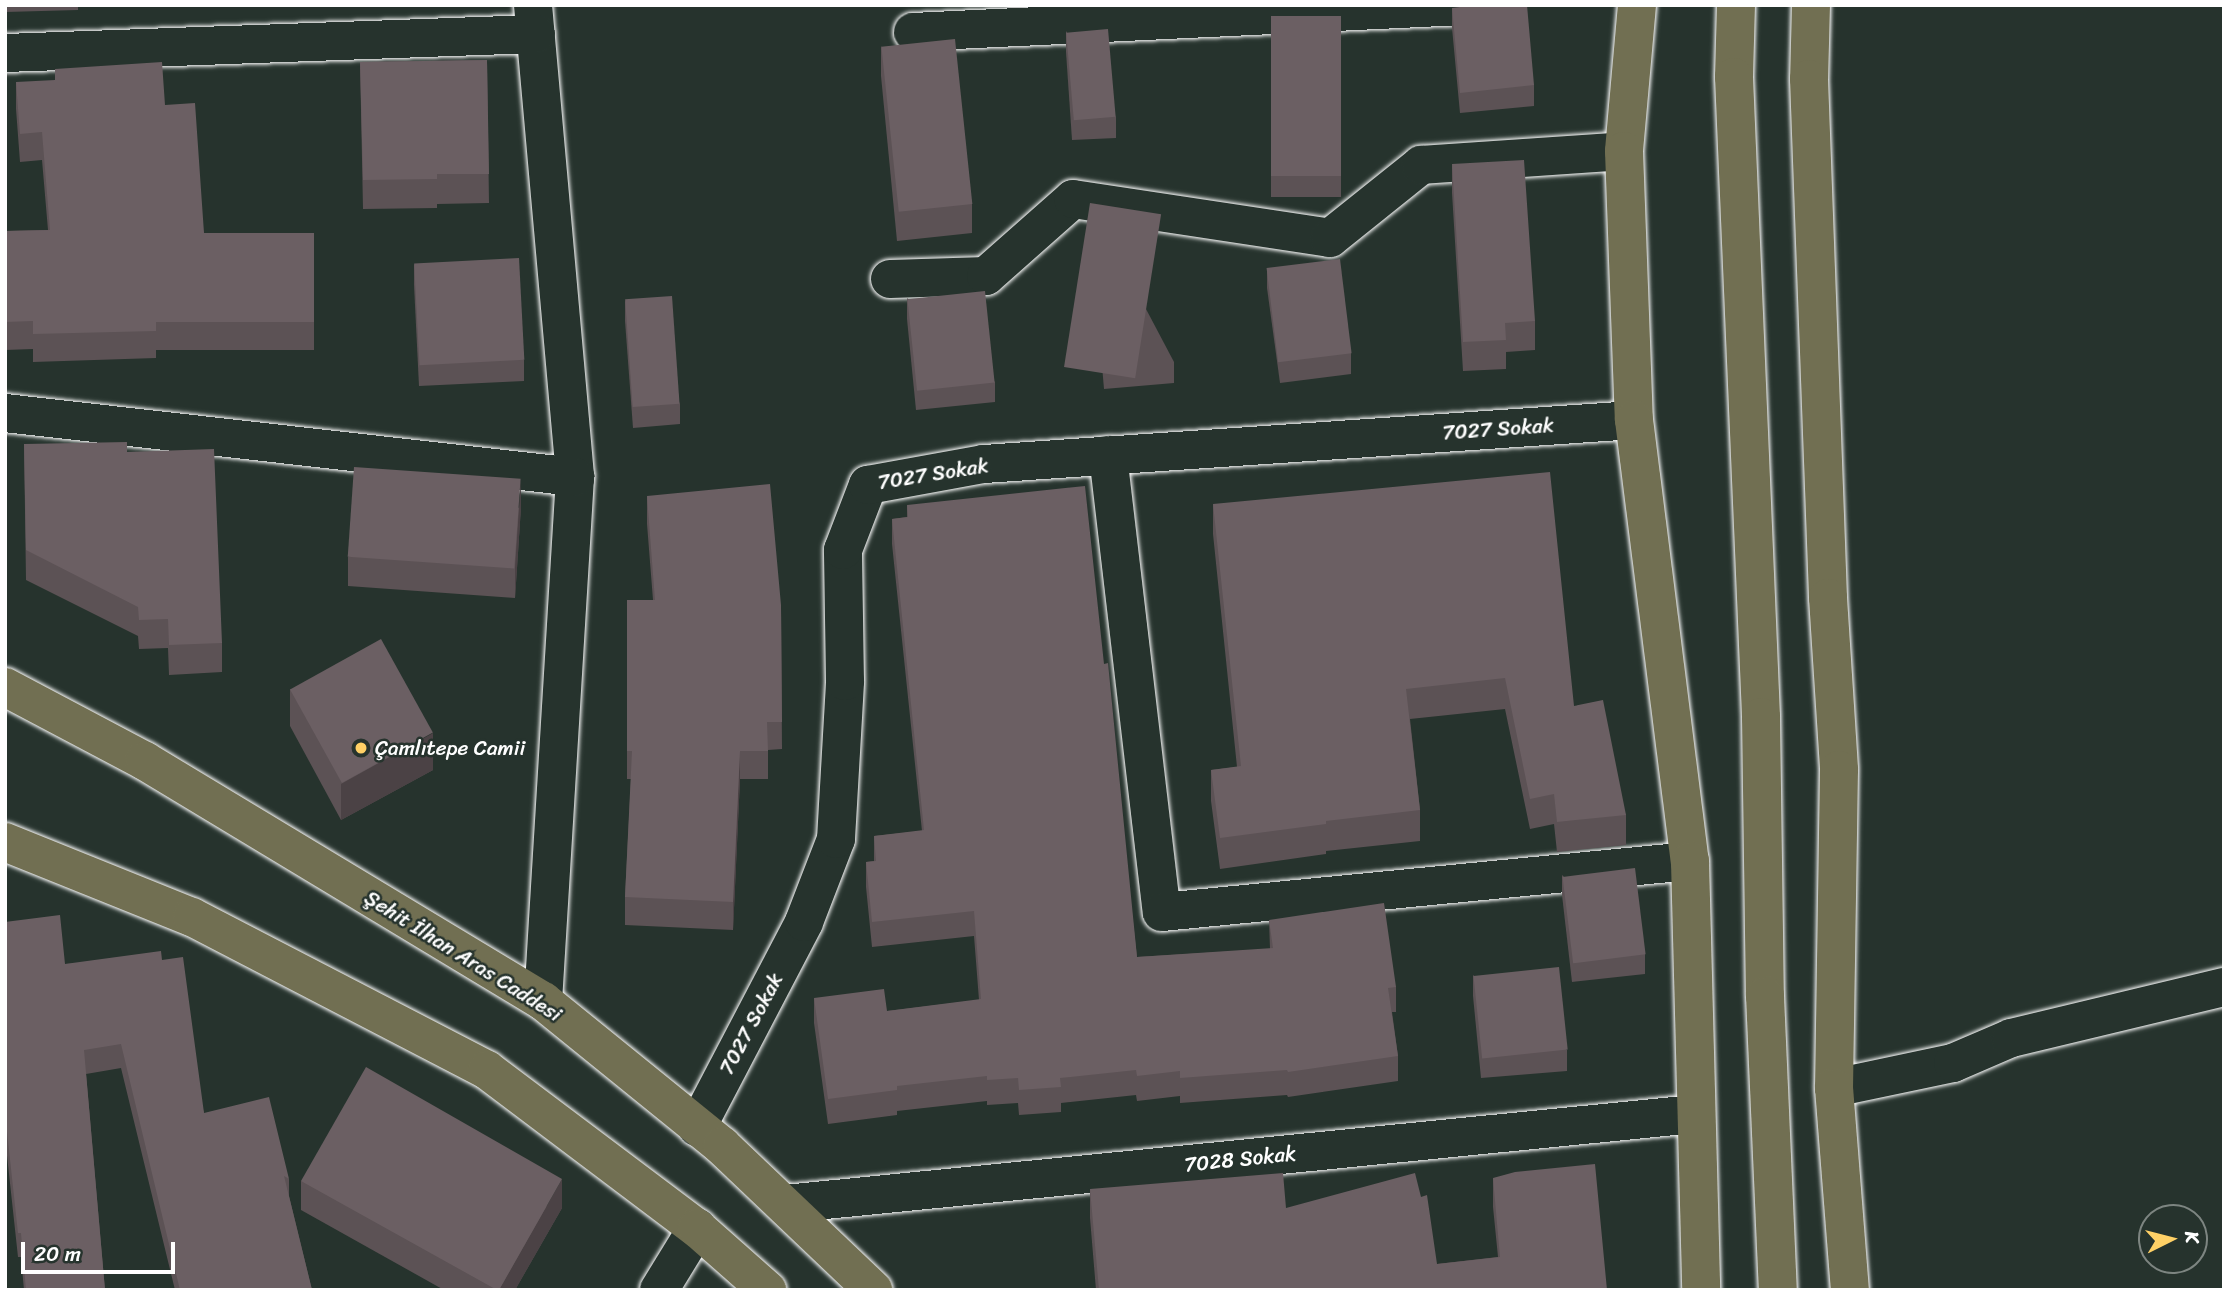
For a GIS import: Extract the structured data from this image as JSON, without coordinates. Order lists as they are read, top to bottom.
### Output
{
  "streets": {
    "main road": ["Şehit İlhan Aras Caddesi"],
    "street": ["7027 Sokak", "7028 Sokak"]
  },
  "crossings": [
    ["7027 Sokak", "Şehit İlhan Aras Caddesi"],
    ["Şehit İlhan Aras Caddesi", "7028 Sokak"]
  ],
  "places": ["Çamlıtepe Camii"],
  "scale_bar": "20 m",
  "north": "right"
}
